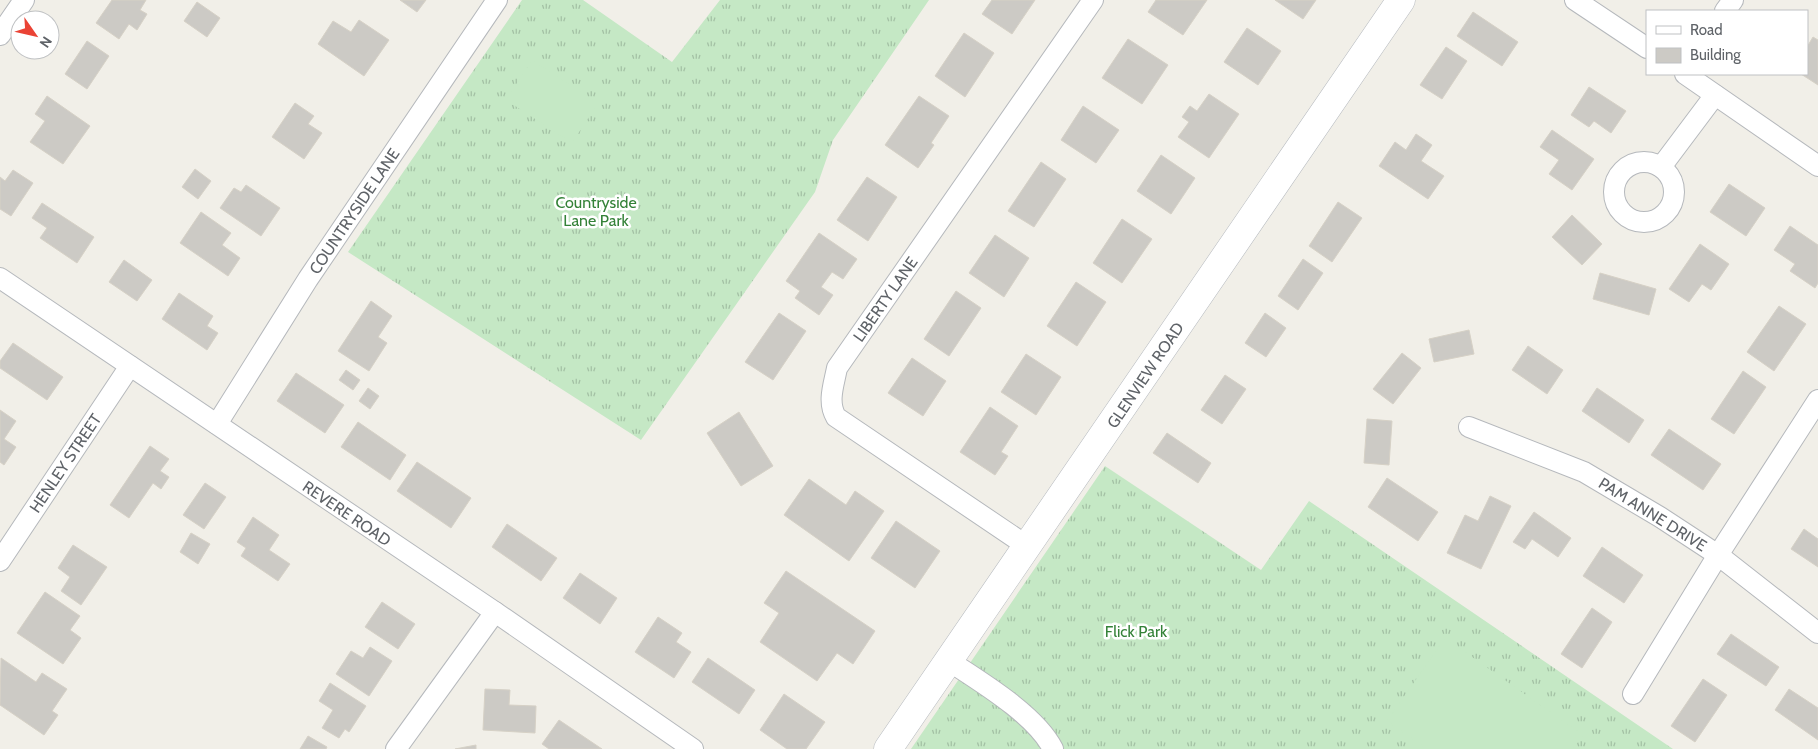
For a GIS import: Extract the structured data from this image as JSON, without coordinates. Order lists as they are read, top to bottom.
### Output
{
  "streets": {
    "main road": ["GLENVIEW ROAD"],
    "street": [
      "COUNTRYSIDE LANE",
      "LIBERTY LANE",
      "HENLEY STREET",
      "REVERE ROAD",
      "PAM ANNE DRIVE"
    ]
  },
  "crossings": [
    ["COUNTRYSIDE LANE", "REVERE ROAD"],
    ["LIBERTY LANE", "GLENVIEW ROAD"],
    ["HENLEY STREET", "REVERE ROAD"]
  ],
  "parks": ["Countryside Lane Park", "Flick Park"],
  "legend": ["Road", "Building"],
  "north": "bottom right"
}
